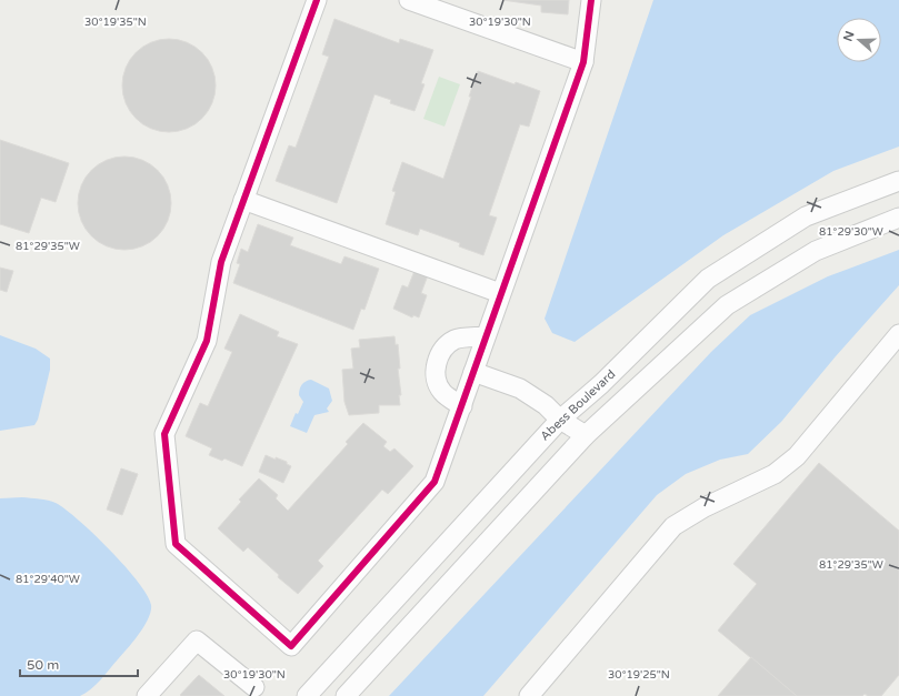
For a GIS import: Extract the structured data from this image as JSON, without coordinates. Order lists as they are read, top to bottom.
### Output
{
  "streets": {
    "street": ["Abess Boulevard"]
  },
  "scale_bar": "50 m",
  "north": "left",
  "coordinates": [
    "30°19'35\"N",
    "30°19'30\"N",
    "81°29'30\"W",
    "81°29'35\"W",
    "81°29'40\"W",
    "30°19'25\"N"
  ]
}
